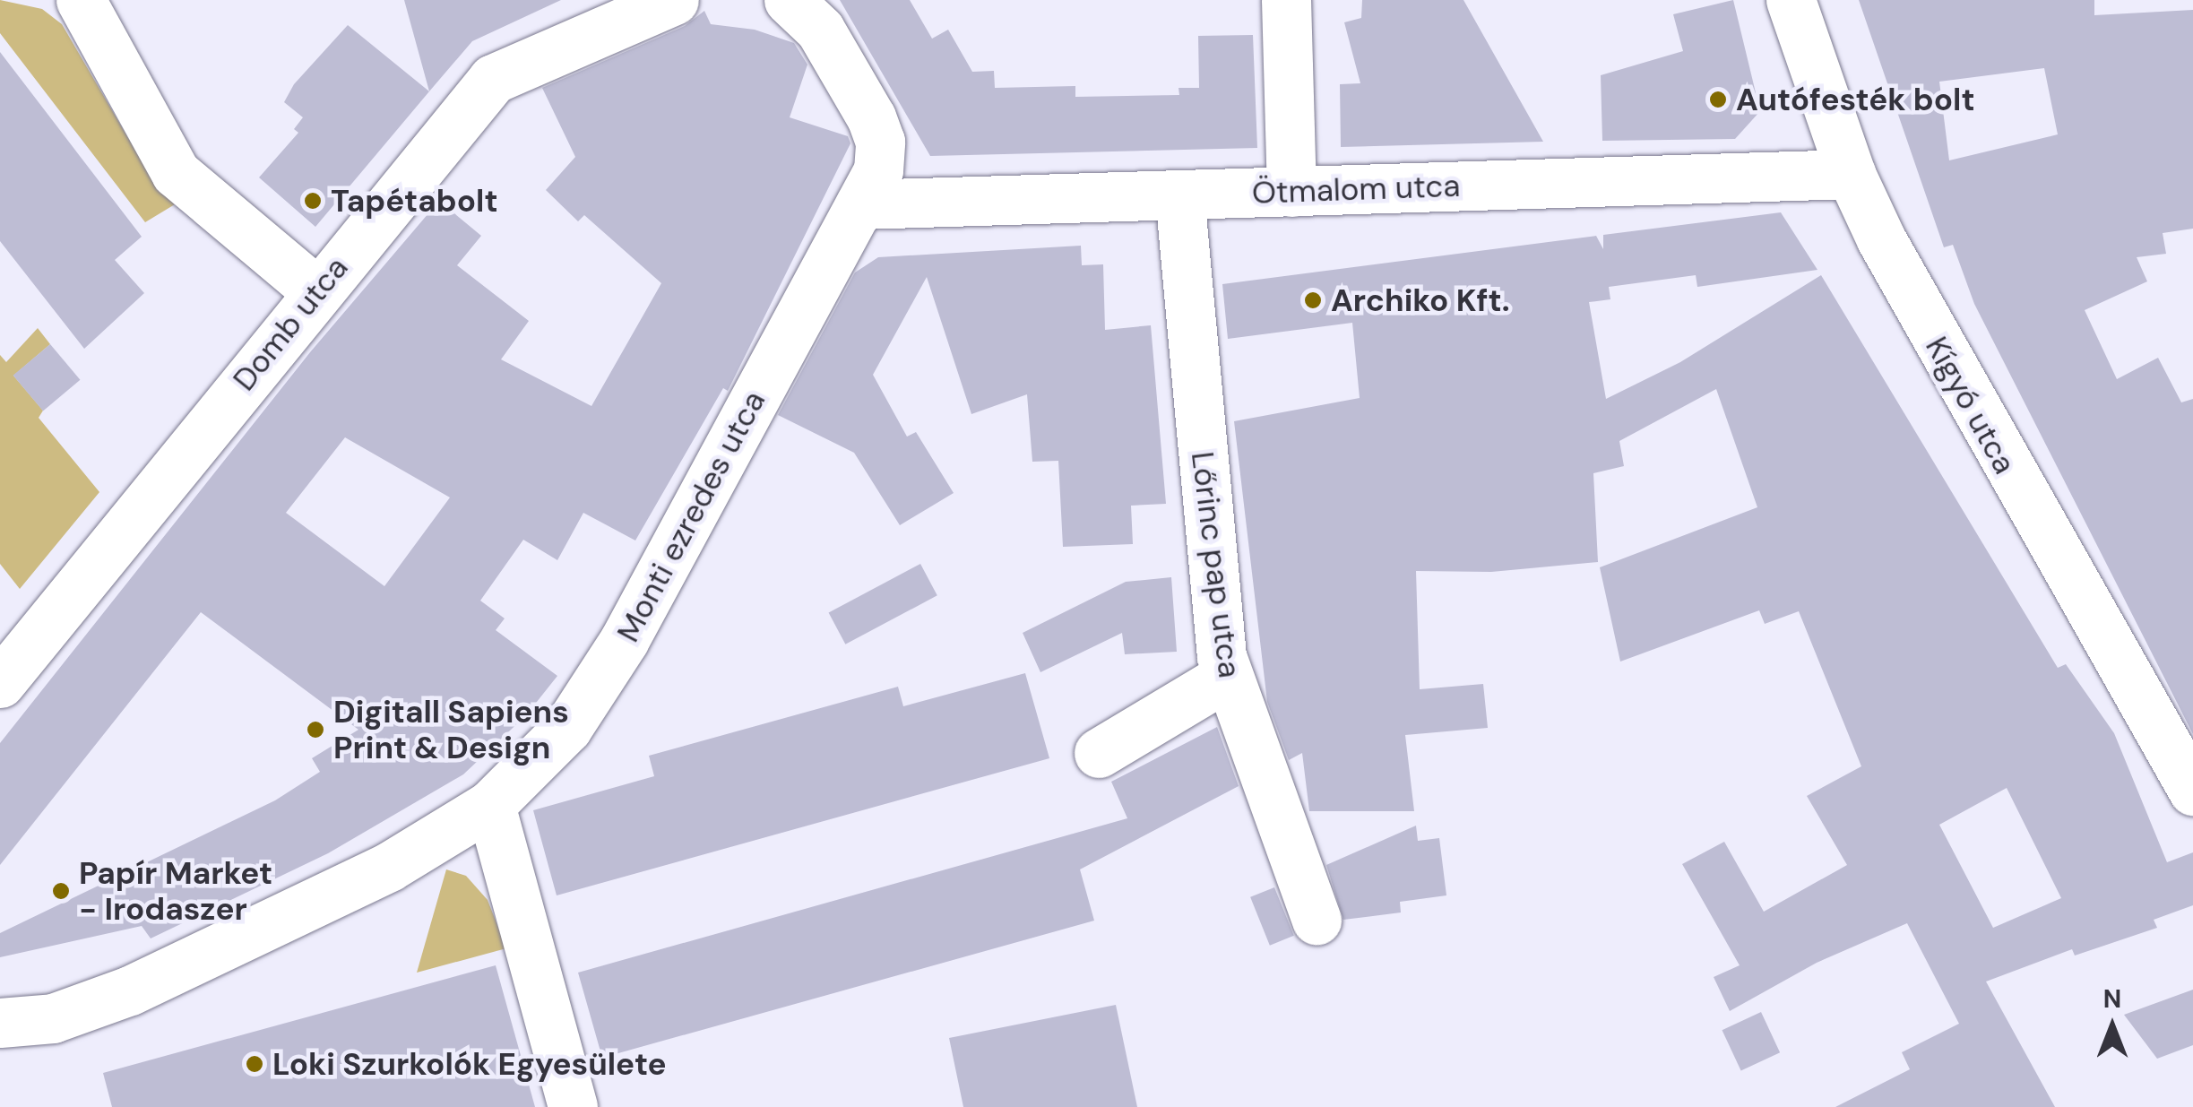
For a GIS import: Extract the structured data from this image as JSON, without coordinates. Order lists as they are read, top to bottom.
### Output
{
  "streets": {
    "street": [
      "Ötmalom utca",
      "Domb utca",
      "Kígyó utca",
      "Monti ezredes utca",
      "Lőrinc pap utca"
    ]
  },
  "crossings": [
    ["Ötmalom utca", "Kígyó utca"],
    ["Ötmalom utca", "Monti ezredes utca"],
    ["Ötmalom utca", "Lőrinc pap utca"]
  ],
  "places": [
    "Autófesték bolt",
    "Tapétabolt",
    "Archiko Kft.",
    "Digitall Sapiens Print & Design",
    "Papír Market - Irodaszer",
    "Loki Szurkolók Egyesülete"
  ],
  "north": "top"
}
